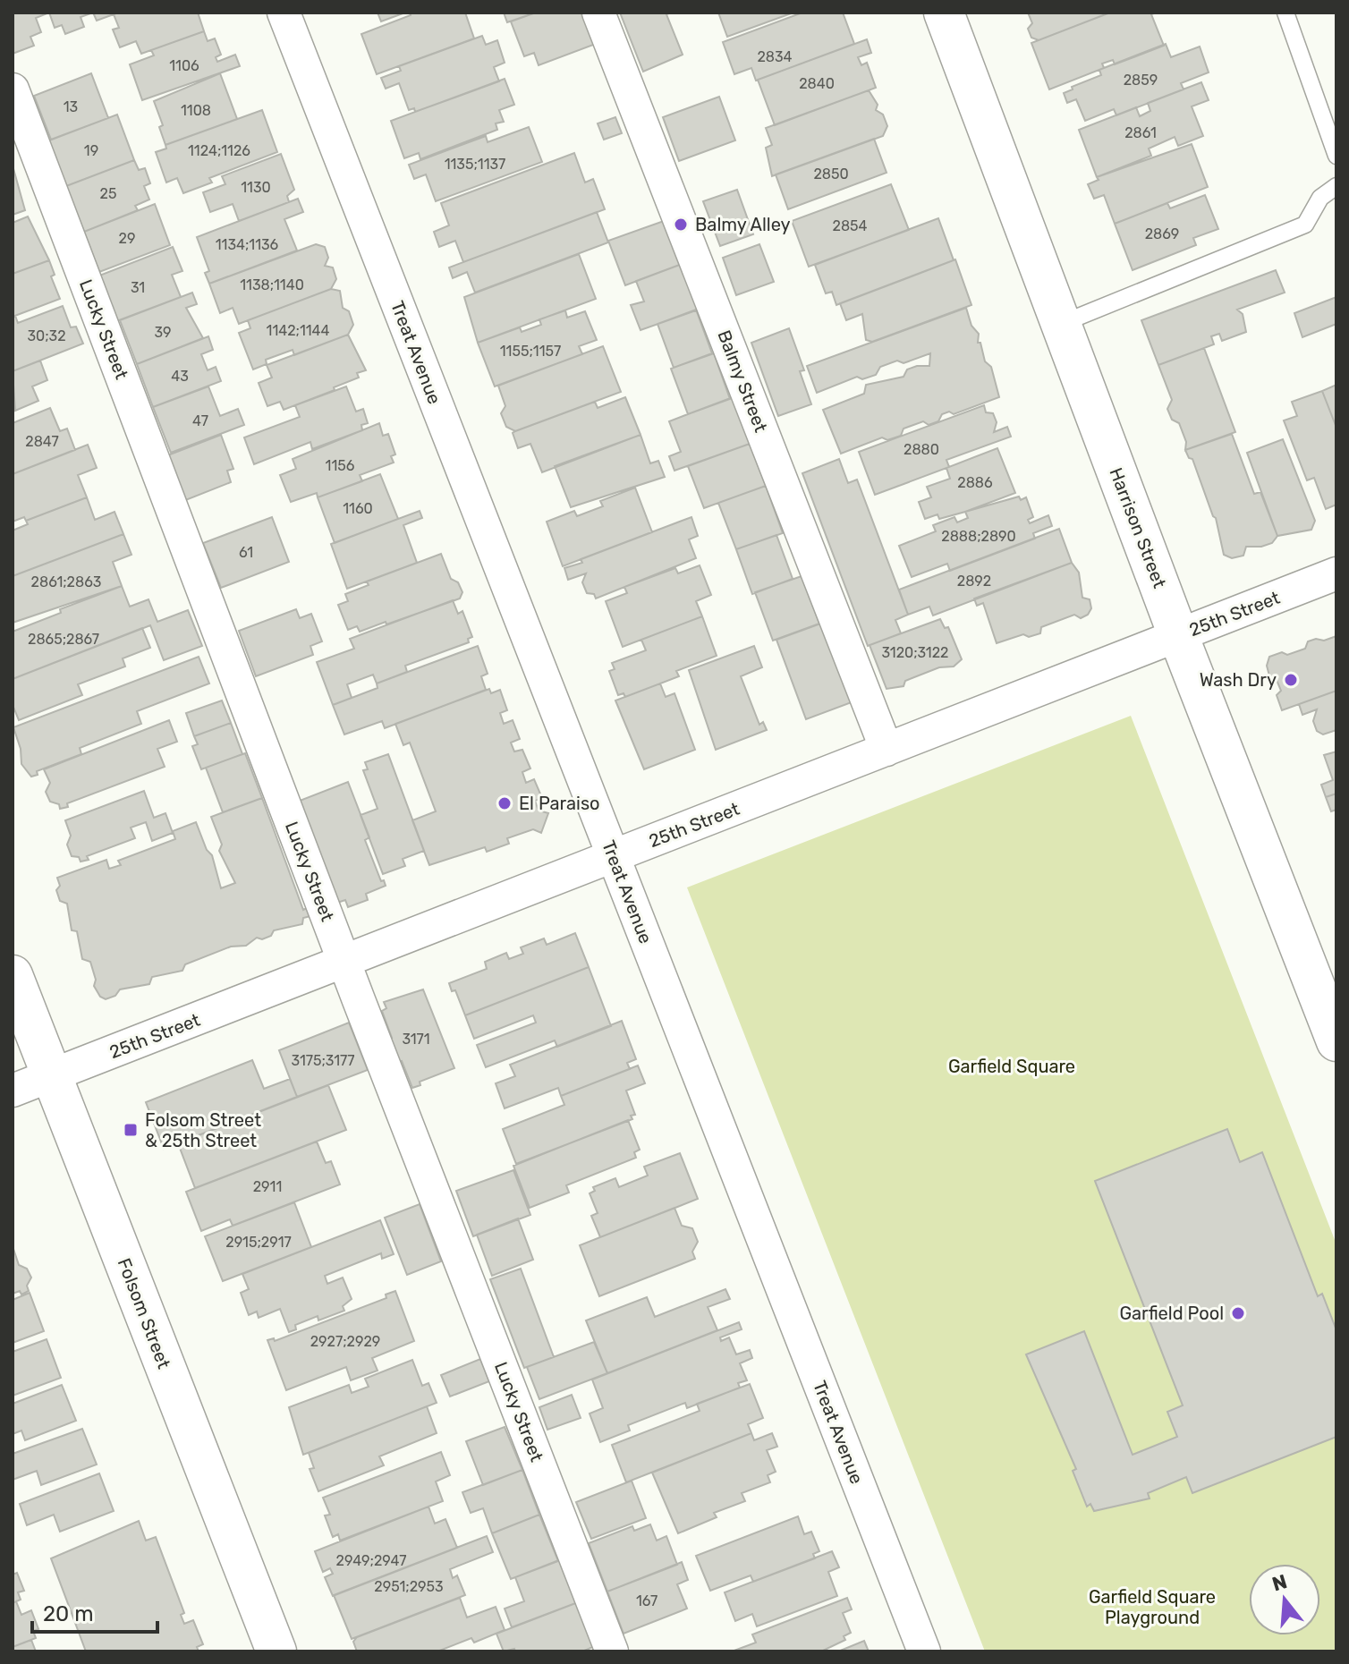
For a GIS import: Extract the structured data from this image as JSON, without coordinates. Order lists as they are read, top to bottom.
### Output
{
  "streets": {
    "street": [
      "Lucky Street",
      "Treat Avenue",
      "Balmy Street",
      "Harrison Street",
      "25th Street",
      "Folsom Street"
    ]
  },
  "crossings": [
    ["Lucky Street", "25th Street"],
    ["Treat Avenue", "25th Street"],
    ["Balmy Street", "25th Street"],
    ["Harrison Street", "25th Street"],
    ["25th Street", "Folsom Street"]
  ],
  "parks": ["Garfield Square", "Garfield Square Playground"],
  "places": {
    "other": [
      "Balmy Alley",
      "Wash Dry",
      "El Paraiso",
      "Garfield Pool"
    ],
    "transit": ["Folsom Street & 25th Street"]
  },
  "house_numbers": [
    "2834",
    "1106",
    "2859",
    "2840",
    "13",
    "1108",
    "2861",
    "19",
    "1124;1126",
    "1135;1137",
    "2850",
    "1130",
    "25",
    "2854",
    "2869",
    "29",
    "1134;1136",
    "1138;1140",
    "31",
    "1142;1144",
    "39",
    "30;32",
    "1155;1157",
    "43",
    "47",
    "2847",
    "2880",
    "1156",
    "2886",
    "1160",
    "2888;2890",
    "61",
    "2892",
    "2861;2863",
    "2865;2867",
    "3120;3122",
    "3171",
    "3175;3177",
    "2911",
    "2915;2917",
    "2927;2929",
    "2949;2947",
    "2951;2953",
    "167"
  ],
  "scale_bar": "20 m",
  "north": "top"
}
